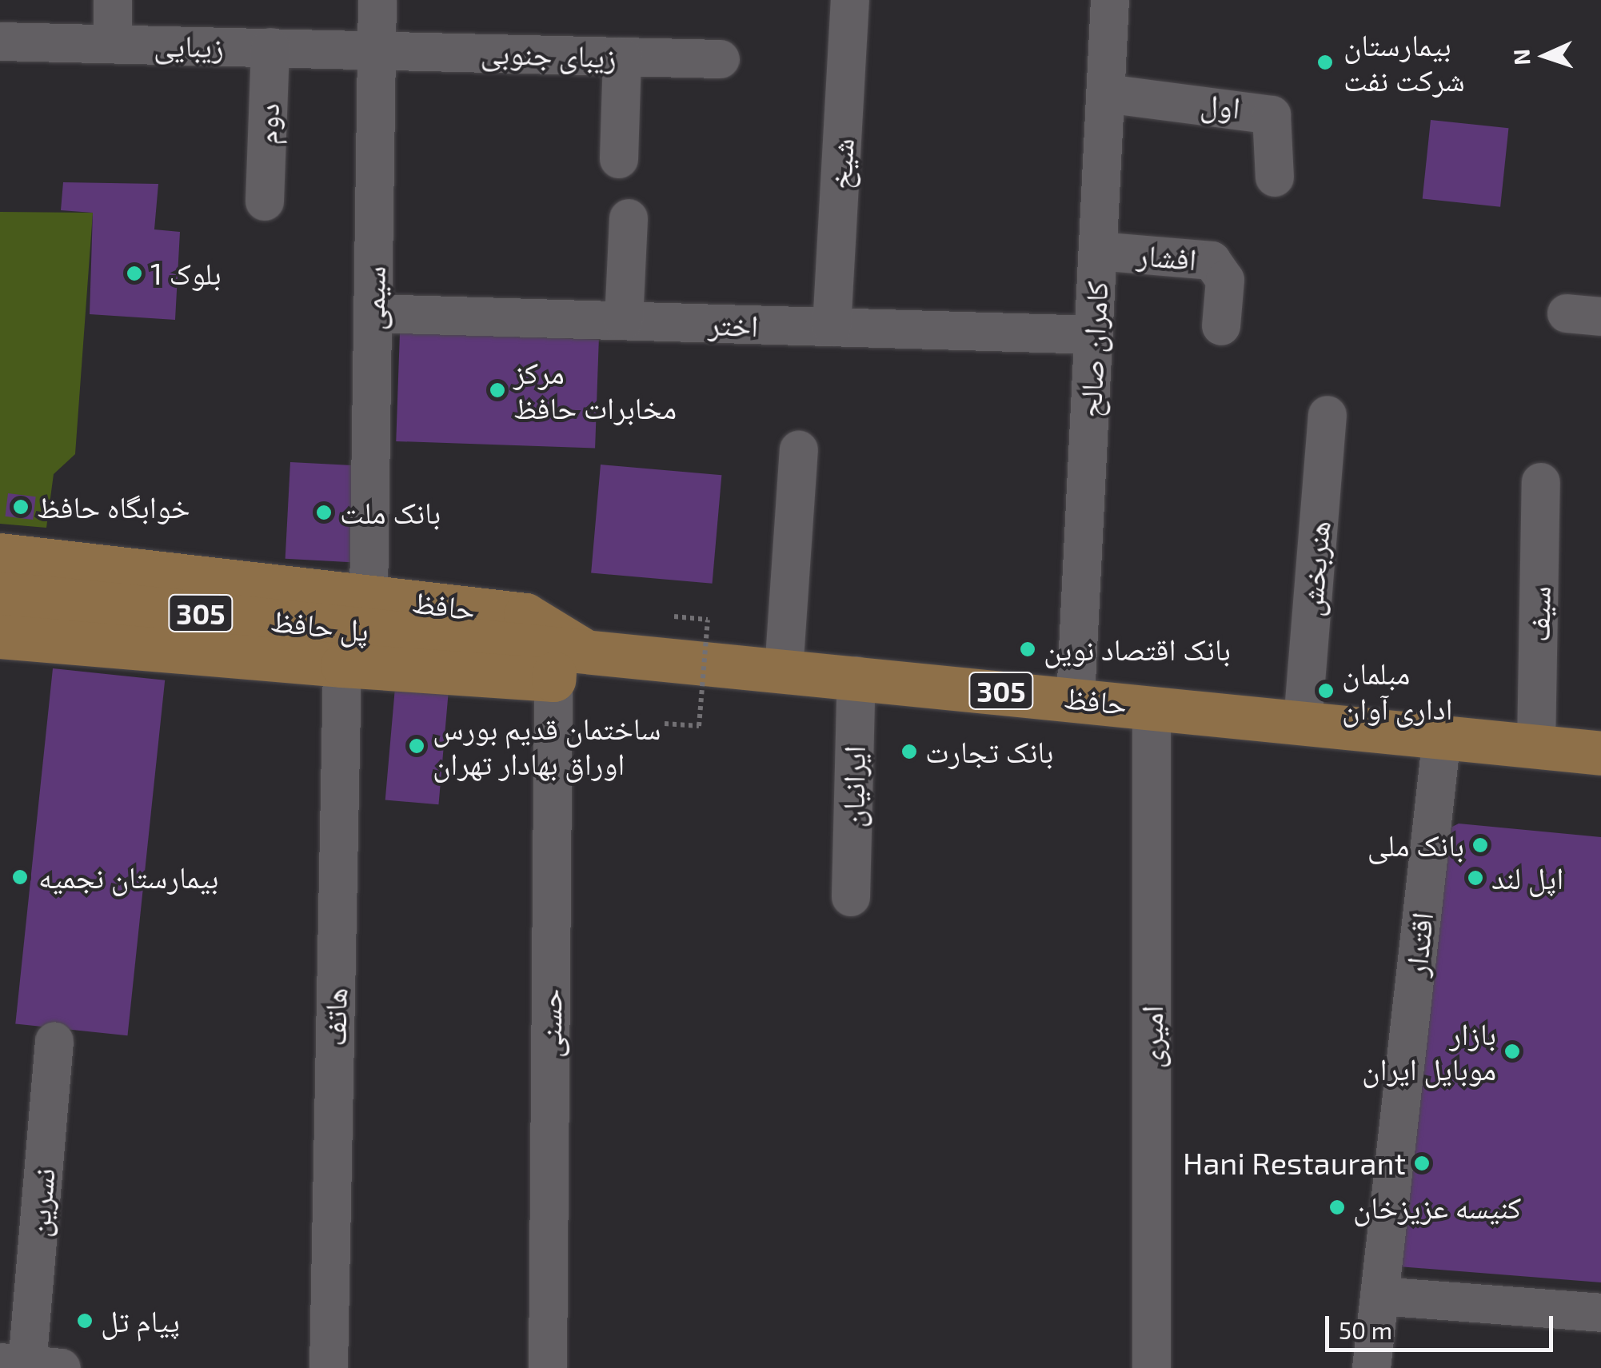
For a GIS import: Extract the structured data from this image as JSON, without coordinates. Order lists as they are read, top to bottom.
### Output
{
  "streets": {
    "main road": ["حافظ", "305", "پل حافظ"],
    "street": [
      "زیبایی",
      "زیبای جنوبی",
      "اول",
      "دوم",
      "شیخ",
      "افشار",
      "سیمی",
      "اختر",
      "کامران صالح",
      "هنربخش",
      "سیف",
      "ایرانیان",
      "اقتدار",
      "هاتف",
      "حسنی",
      "امیری",
      "نسرین"
    ]
  },
  "crossings": [
    ["زیبایی", "زیبای جنوبی"],
    ["زیبایی", "دوم"],
    ["زیبایی", "سیمی"],
    ["زیبای جنوبی", "سیمی"],
    ["اول", "کامران صالح"],
    ["شیخ", "اختر"],
    ["افشار", "کامران صالح"],
    ["سیمی", "اختر"],
    ["سیمی", "حافظ"],
    ["اختر", "کامران صالح"],
    ["کامران صالح", "حافظ"],
    ["هنربخش", "حافظ"],
    ["حافظ", "سیف"],
    ["حافظ", "پل حافظ"],
    ["حافظ", "ایرانیان"],
    ["حافظ", "اقتدار"],
    ["حافظ", "هاتف"],
    ["حافظ", "حسنی"],
    ["حافظ", "امیری"]
  ],
  "places": [
    "بیمارستان شرکت نفت",
    "بلوک 1",
    "مرکز مخابرات حافظ",
    "خوابگاه حافظ",
    "بانک ملت",
    "بانک اقتصاد نوین",
    "مبلمان اداری آوان",
    "ساختمان قدیم بورس اوراق بهادار تهران",
    "بانک تجارت",
    "بانک ملی",
    "بیمارستان نجمیه",
    "اپل لند",
    "بازار موبایل ایران",
    "Hani Restaurant",
    "کنیسه عزیزخان",
    "پیام تل"
  ],
  "scale_bar": "50 m",
  "north": "left"
}
